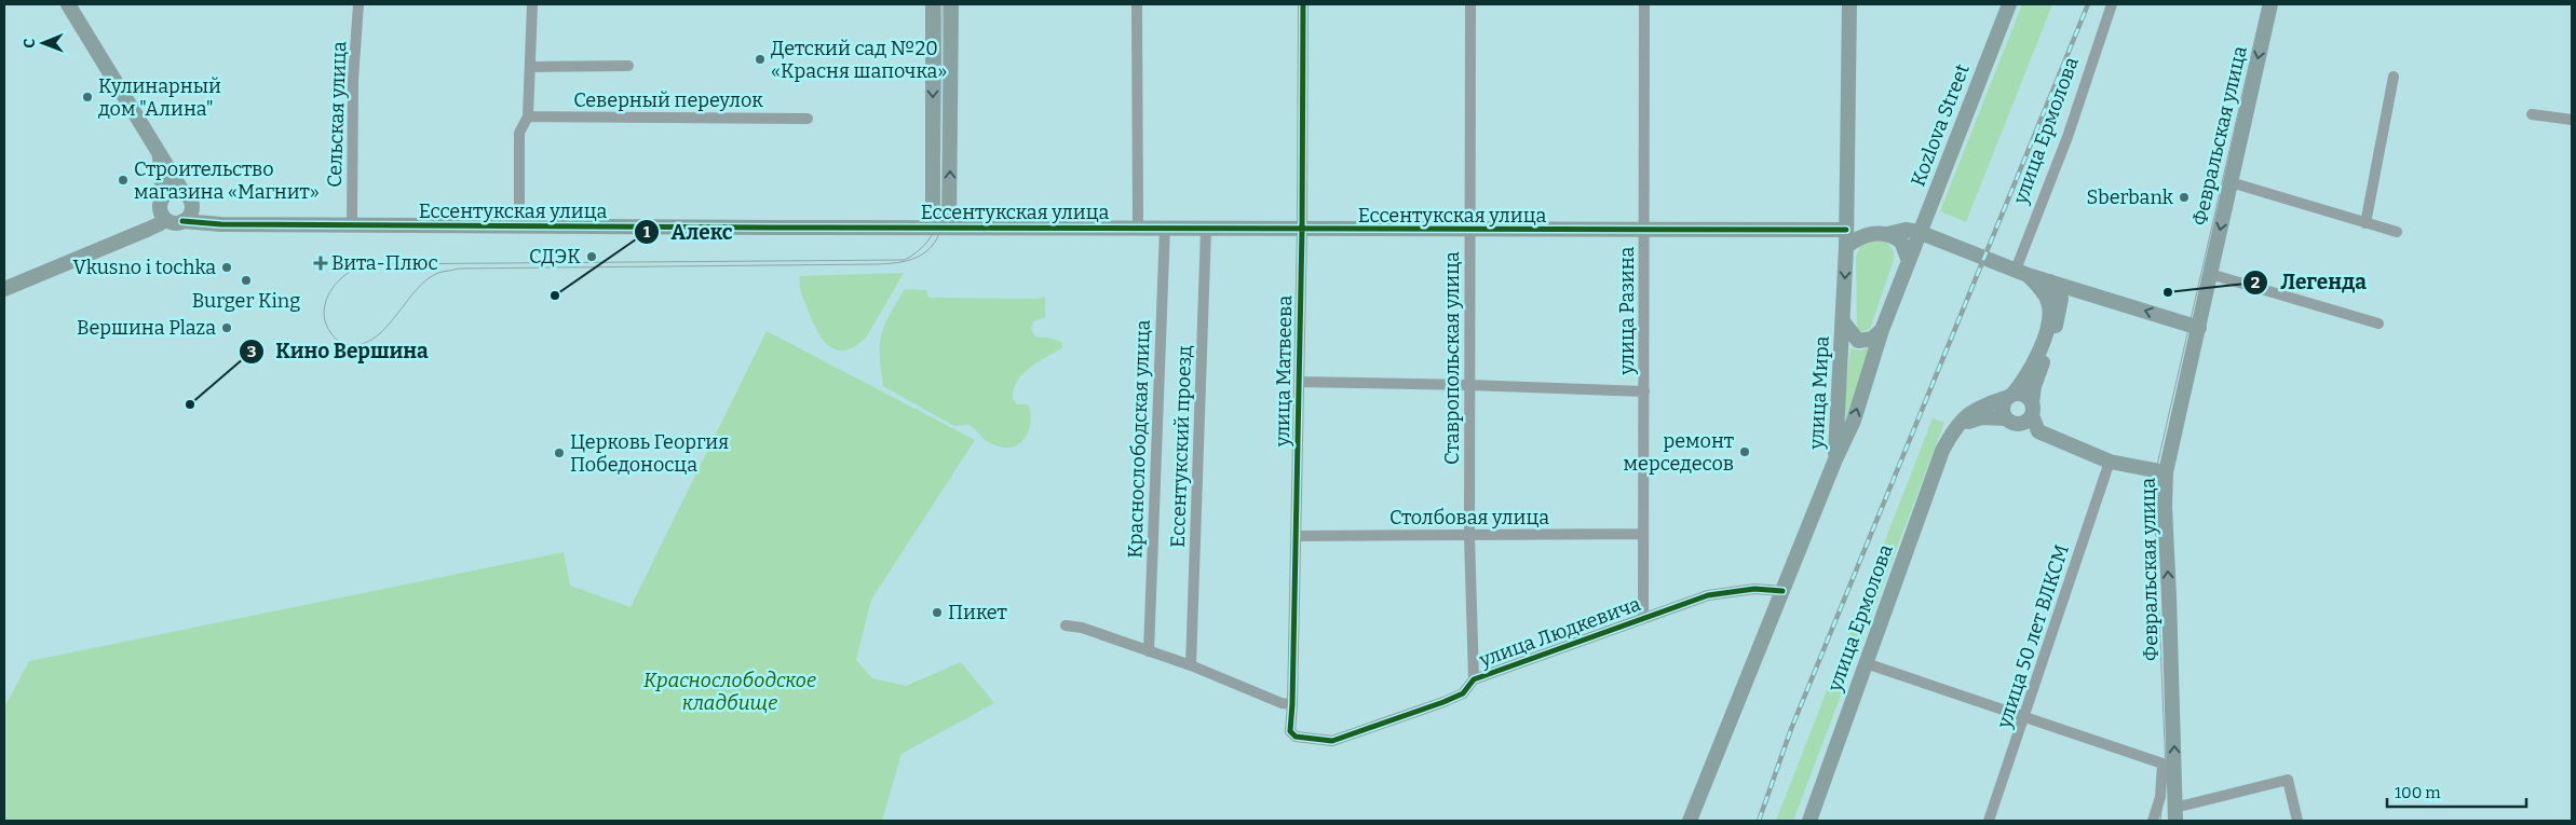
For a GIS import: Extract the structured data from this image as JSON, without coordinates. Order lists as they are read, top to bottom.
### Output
{
  "streets": {
    "street": [
      "Северный переулок",
      "Сельская улица",
      "Kozlova Street",
      "улица Ермолова",
      "Февральская улица",
      "Ессентукская улица",
      "улица Разина",
      "Ставропольская улица",
      "улица Матвеева",
      "улица Мира",
      "Краснослободская улица",
      "Ессентукский проезд",
      "Столбовая улица",
      "улица Людкевича",
      "улица 50 лет ВЛКСМ"
    ]
  },
  "crossings": [
    ["Сельская улица", "Ессентукская улица"],
    ["Kozlova Street", "улица Мира"],
    ["Ессентукская улица", "улица Разина"],
    ["Ессентукская улица", "Ставропольская улица"],
    ["Ессентукская улица", "улица Матвеева"],
    ["Ессентукская улица", "улица Мира"],
    ["Ессентукская улица", "Краснослободская улица"],
    ["Ессентукская улица", "Ессентукский проезд"],
    ["улица Разина", "Столбовая улица"],
    ["улица Разина", "улица Людкевича"],
    ["Ставропольская улица", "Столбовая улица"],
    ["Ставропольская улица", "улица Людкевича"],
    ["улица Матвеева", "Столбовая улица"],
    ["улица Матвеева", "улица Людкевича"]
  ],
  "parks": ["Краснослободское кладбище"],
  "places": {
    "other": [
      "Детский сад №20 «Красня шапочка»",
      "Кулинарный дом \"Алина\"",
      "Строительство магазина «Магнит»",
      "Sberbank",
      "СДЭК",
      "Vkusno i tochka",
      "Burger King",
      "Легенда",
      "Алекс",
      "Вершина Plaza",
      "Кино Вершина",
      "ремонт мерседесов",
      "Церковь Георгия Победоносца",
      "Пикет"
    ],
    "health": ["Вита-Плюс"]
  },
  "scale_bar": "100 m",
  "north": "left"
}
